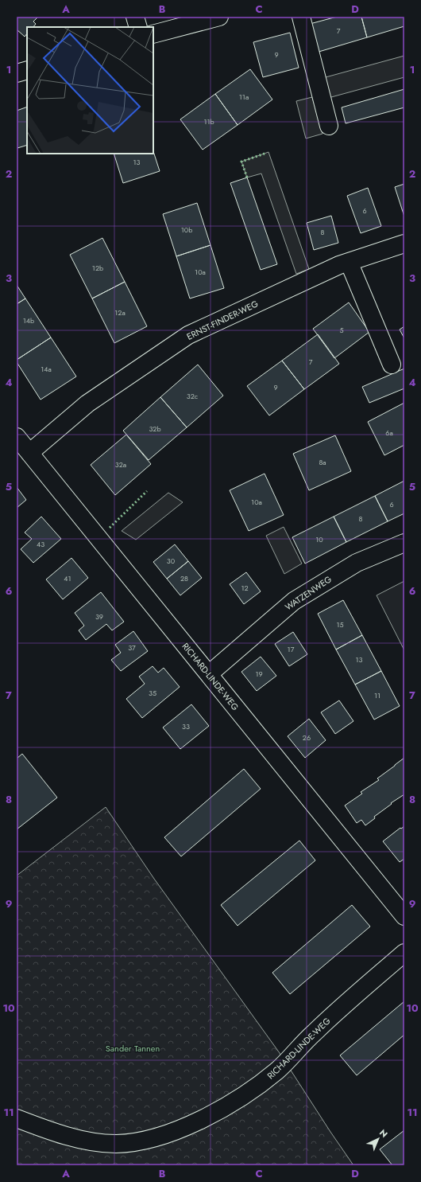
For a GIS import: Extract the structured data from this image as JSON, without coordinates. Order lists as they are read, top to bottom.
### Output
{
  "streets": {
    "street": ["ERNST-FINDER-WEG", "WATZENWEG", "RICHARD-LINDE-WEG"]
  },
  "crossings": [
    ["ERNST-FINDER-WEG", "RICHARD-LINDE-WEG"],
    ["WATZENWEG", "RICHARD-LINDE-WEG"]
  ],
  "parks": ["Sander Tannen"],
  "house_numbers": [
    "7",
    "9",
    "11a",
    "11b",
    "13",
    "6",
    "10b",
    "8",
    "12b",
    "10a",
    "12a",
    "14b",
    "5",
    "7",
    "14a",
    "9",
    "32c",
    "32b",
    "6a",
    "8a",
    "32a",
    "10a",
    "6",
    "8",
    "10",
    "43",
    "30",
    "41",
    "28",
    "12",
    "39",
    "15",
    "37",
    "17",
    "13",
    "19",
    "35",
    "11",
    "33",
    "26"
  ],
  "north": "top right",
  "grid": {
    "columns": [
      "A",
      "B",
      "C",
      "D"
    ],
    "rows": [
      "1",
      "2",
      "3",
      "4",
      "5",
      "6",
      "7",
      "8",
      "9",
      "10",
      "11"
    ]
  }
}
